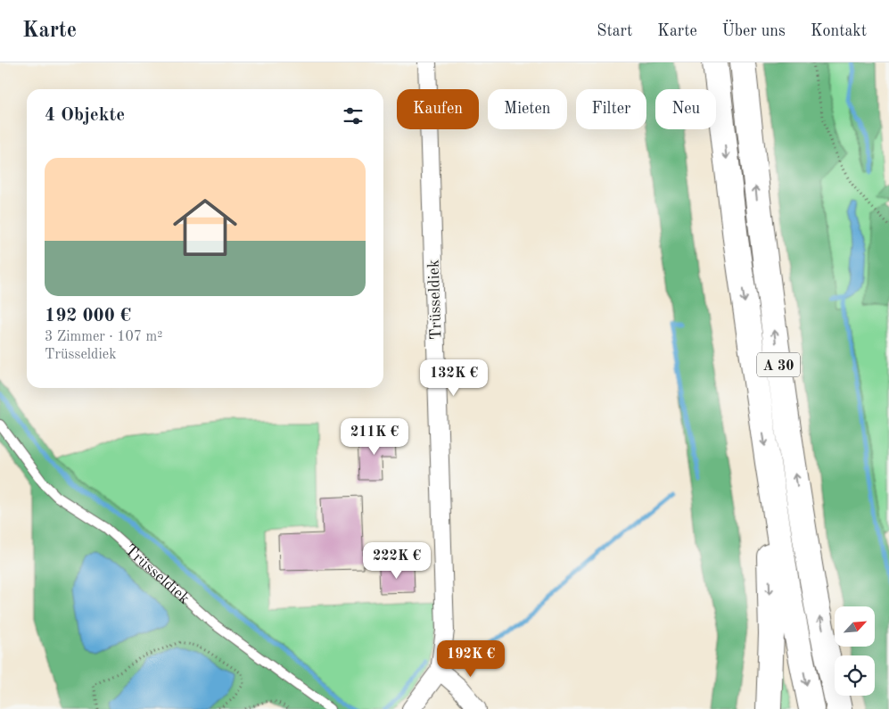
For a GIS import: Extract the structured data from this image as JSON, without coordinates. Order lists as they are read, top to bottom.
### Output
{
  "streets": {
    "highway": ["A 30"],
    "street": ["Trüsseldiek"]
  },
  "north": "top right",
  "page": {
    "header": "Karte",
    "nav": [
      "Start",
      "Karte",
      "Über uns",
      "Kontakt"
    ],
    "chip": [
      "Kaufen",
      "Mieten",
      "Filter",
      "Neu"
    ],
    "heading": "4 Objekte",
    "list": [
      {
        "name": "192 000 €",
        "note": "3 Zimmer · 107 m² · Trüsseldiek"
      }
    ],
    "price": [
      "132K €",
      "211K €",
      "222K €",
      "192K €"
    ]
  }
}
